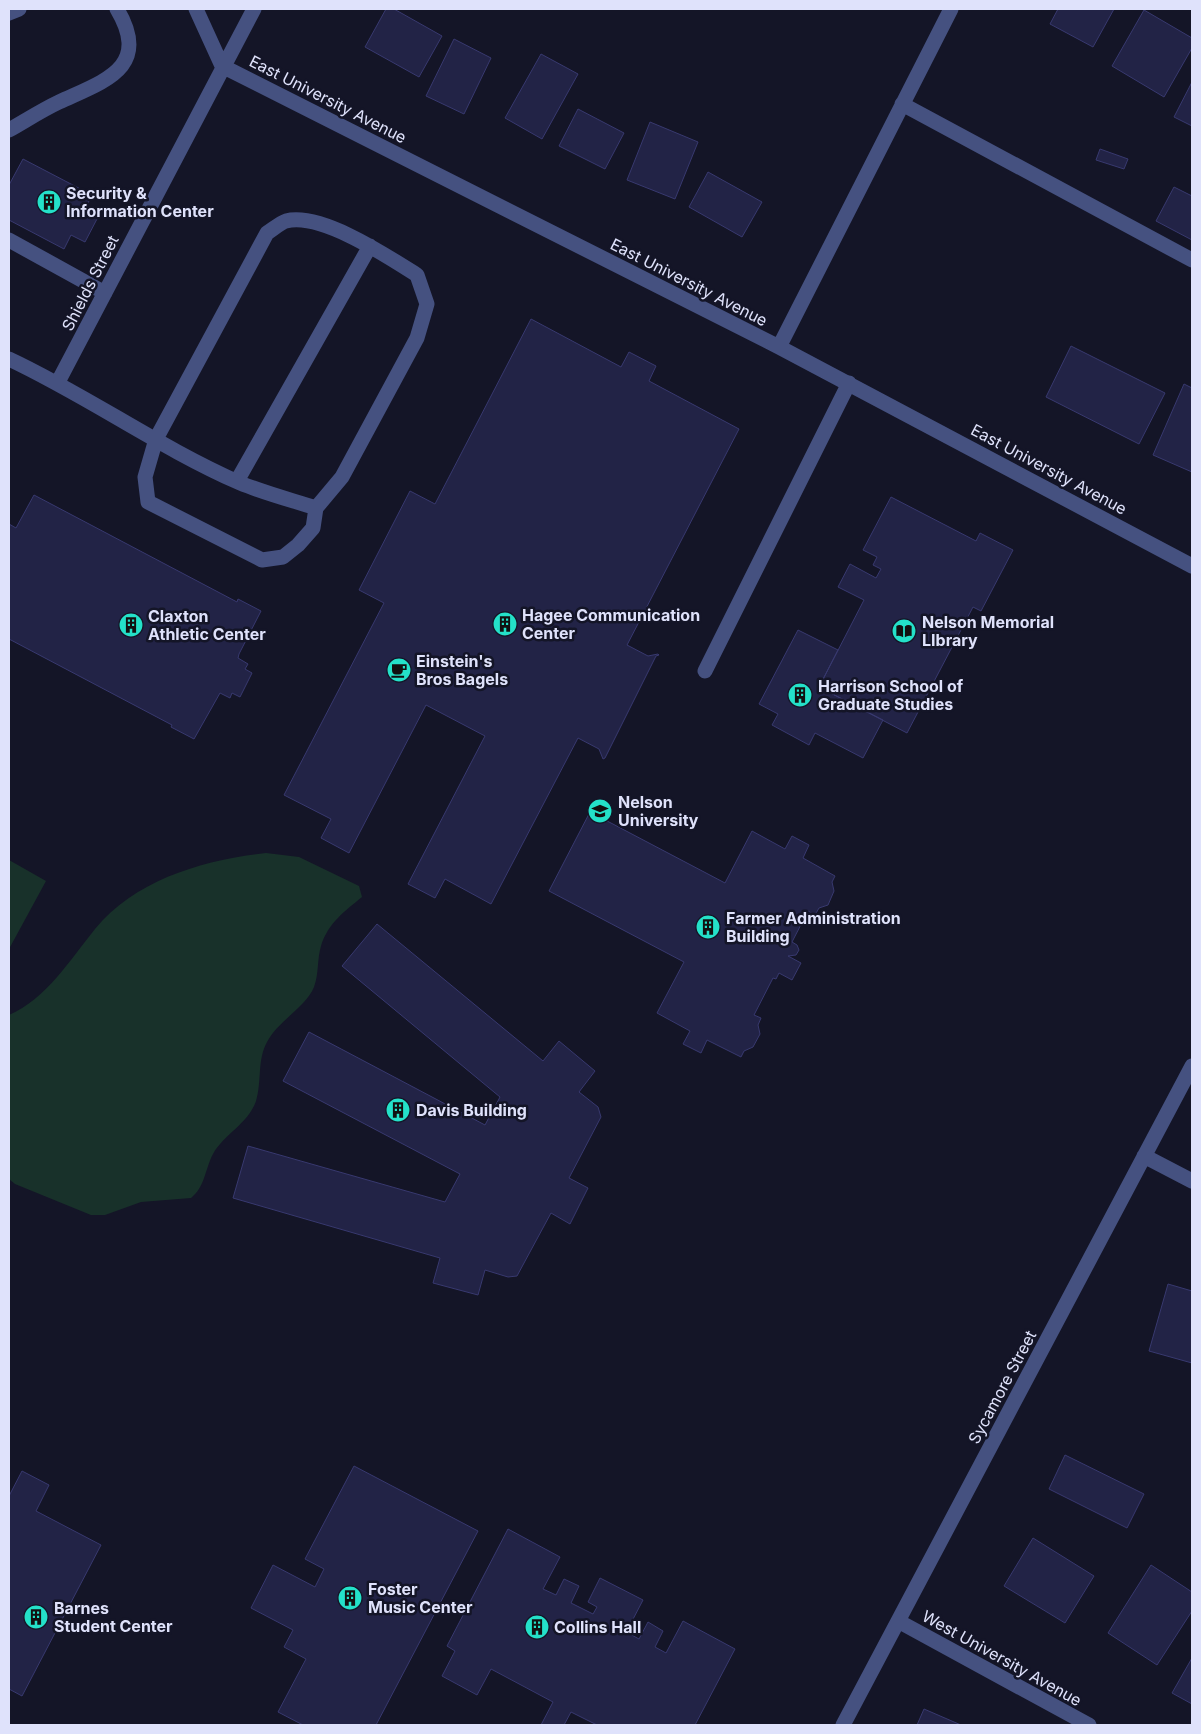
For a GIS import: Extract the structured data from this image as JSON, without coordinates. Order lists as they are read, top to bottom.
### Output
{
  "streets": {
    "street": [
      "East University Avenue",
      "Shields Street",
      "Sycamore Street",
      "West University Avenue"
    ]
  },
  "crossings": [
    ["East University Avenue", "Shields Street"],
    ["Sycamore Street", "West University Avenue"]
  ],
  "places": {
    "building": [
      "Security & Information Center",
      "Hagee Communication Center",
      "Claxton Athletic Center",
      "Harrison School of Graduate Studies",
      "Farmer Administration Building",
      "Davis Building",
      "Foster Music Center",
      "Barnes Student Center",
      "Collins Hall"
    ],
    "library": ["Nelson Memorial LIbrary"],
    "cafe": ["Einstein's Bros Bagels"],
    "school or university": ["Nelson University"]
  }
}
